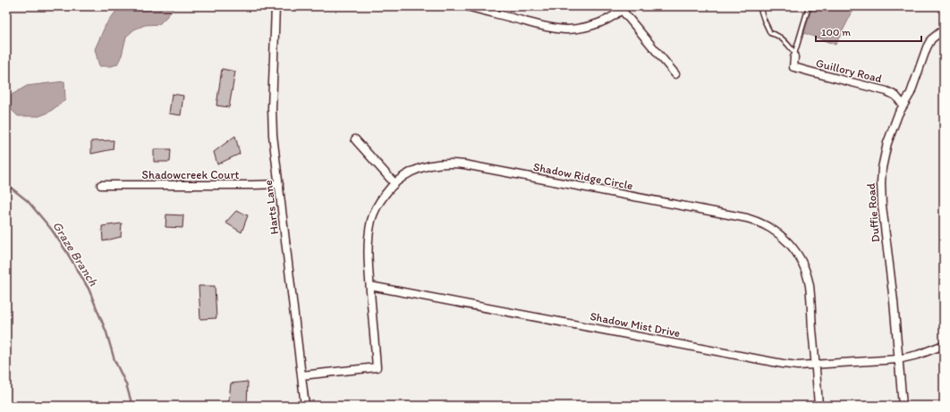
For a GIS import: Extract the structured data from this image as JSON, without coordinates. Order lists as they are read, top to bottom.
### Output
{
  "streets": {
    "street": [
      "Guillory Road",
      "Shadowcreek Court",
      "Shadow Ridge Circle",
      "Harts Lane",
      "Duffie Road",
      "Shadow Mist Drive"
    ]
  },
  "crossings": [
    ["Guillory Road", "Duffie Road"],
    ["Shadowcreek Court", "Harts Lane"],
    ["Shadow Ridge Circle", "Harts Lane"],
    ["Shadow Ridge Circle", "Shadow Mist Drive"],
    ["Duffie Road", "Shadow Mist Drive"]
  ],
  "water": ["Graze Branch"],
  "scale_bar": "100 m"
}
